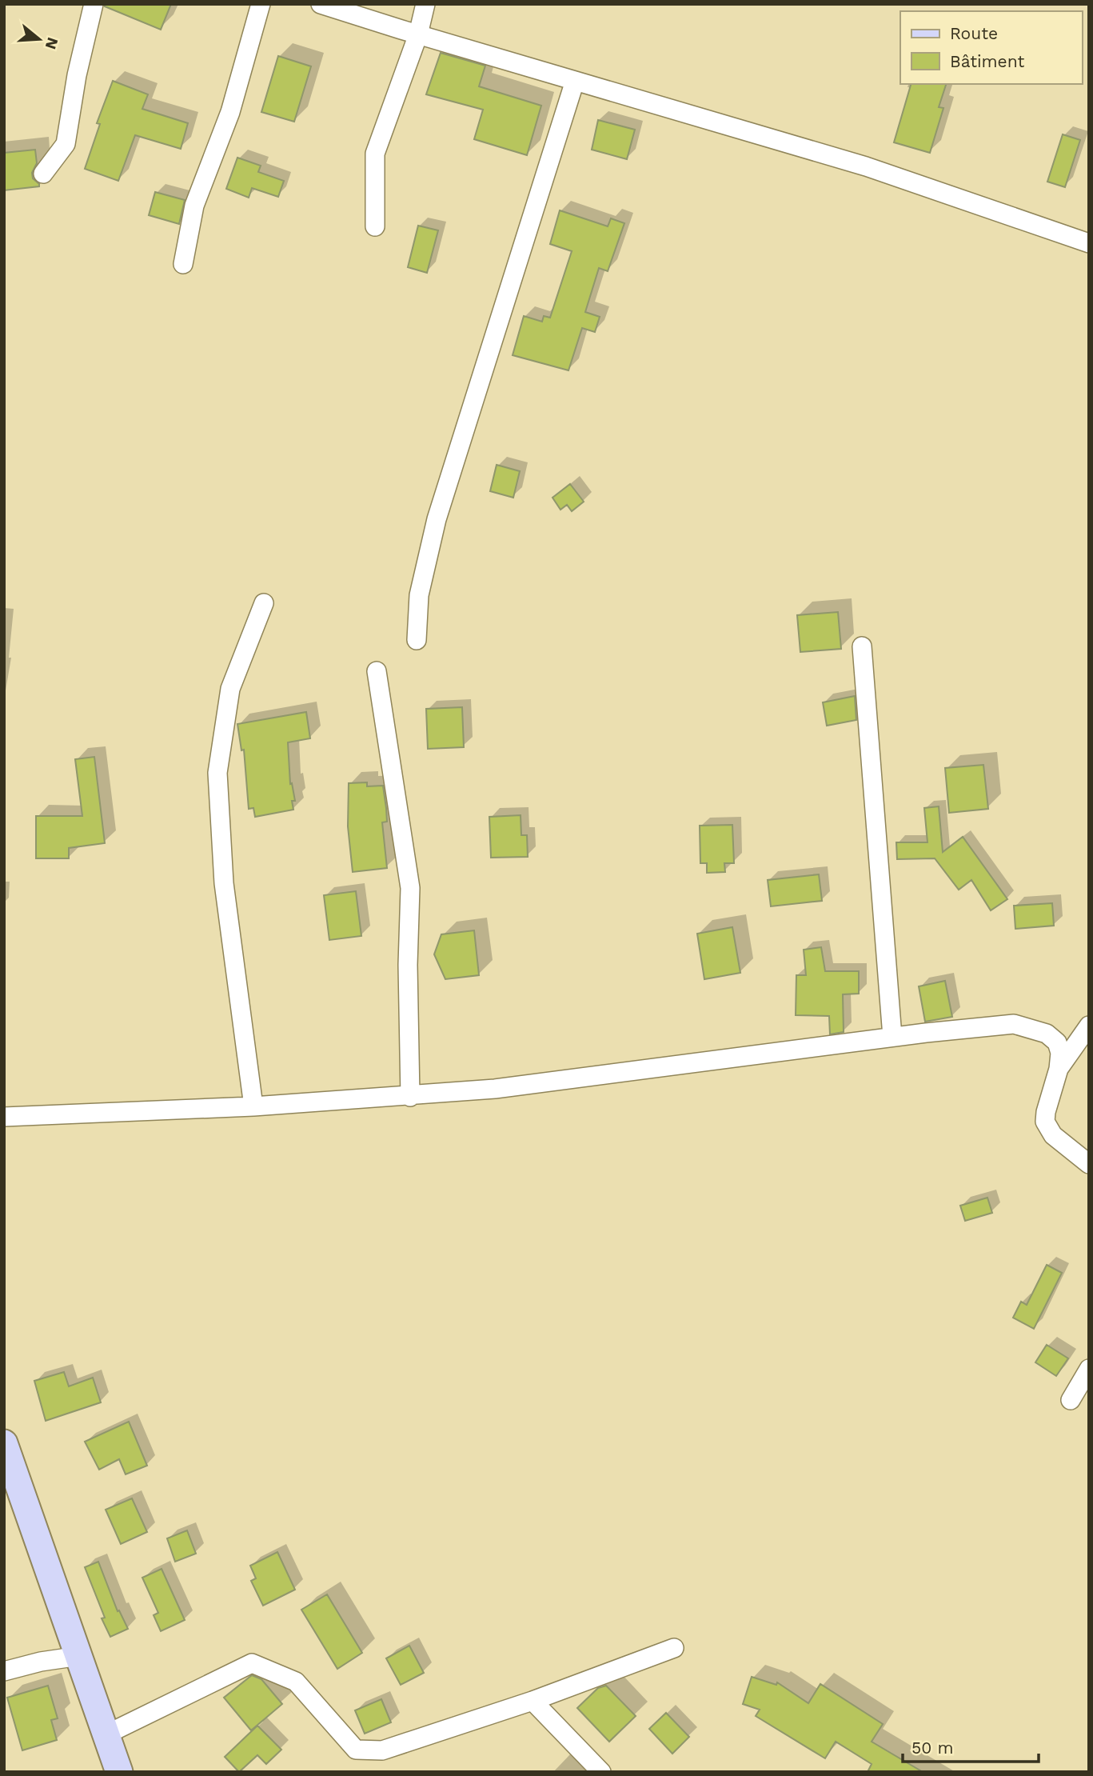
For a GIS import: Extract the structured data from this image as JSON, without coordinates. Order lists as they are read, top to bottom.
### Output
{
  "legend": ["Route", "Bâtiment"],
  "scale_bar": "50 m",
  "north": "right"
}
